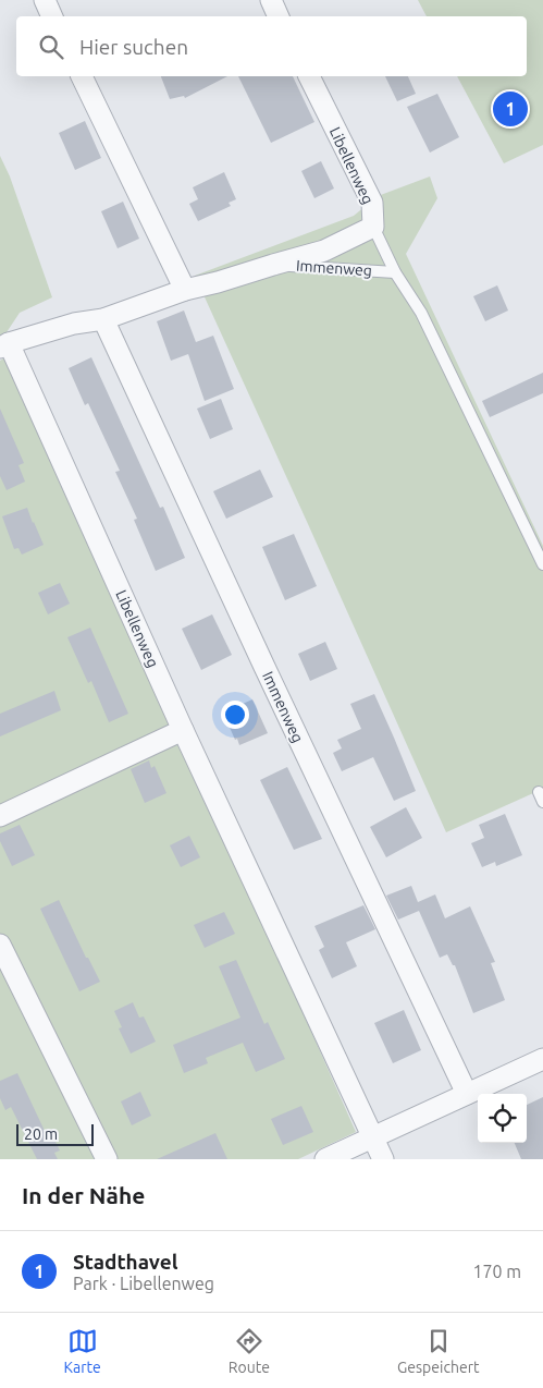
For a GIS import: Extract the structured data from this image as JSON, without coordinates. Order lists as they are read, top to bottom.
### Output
{
  "streets": {
    "street": ["Libellenweg", "Immenweg"]
  },
  "crossings": [
    ["Libellenweg", "Immenweg"]
  ],
  "scale_bar": "20 m",
  "page": {
    "search": "Hier suchen",
    "pins": "1",
    "scale": "20 m",
    "heading": "In der Nähe",
    "list": [
      {
        "mark": "1",
        "name": "Stadthavel",
        "note": "Park · Libellenweg",
        "value": "170 m"
      }
    ],
    "nav": ["Karte", "Route", "Gespeichert"]
  }
}
